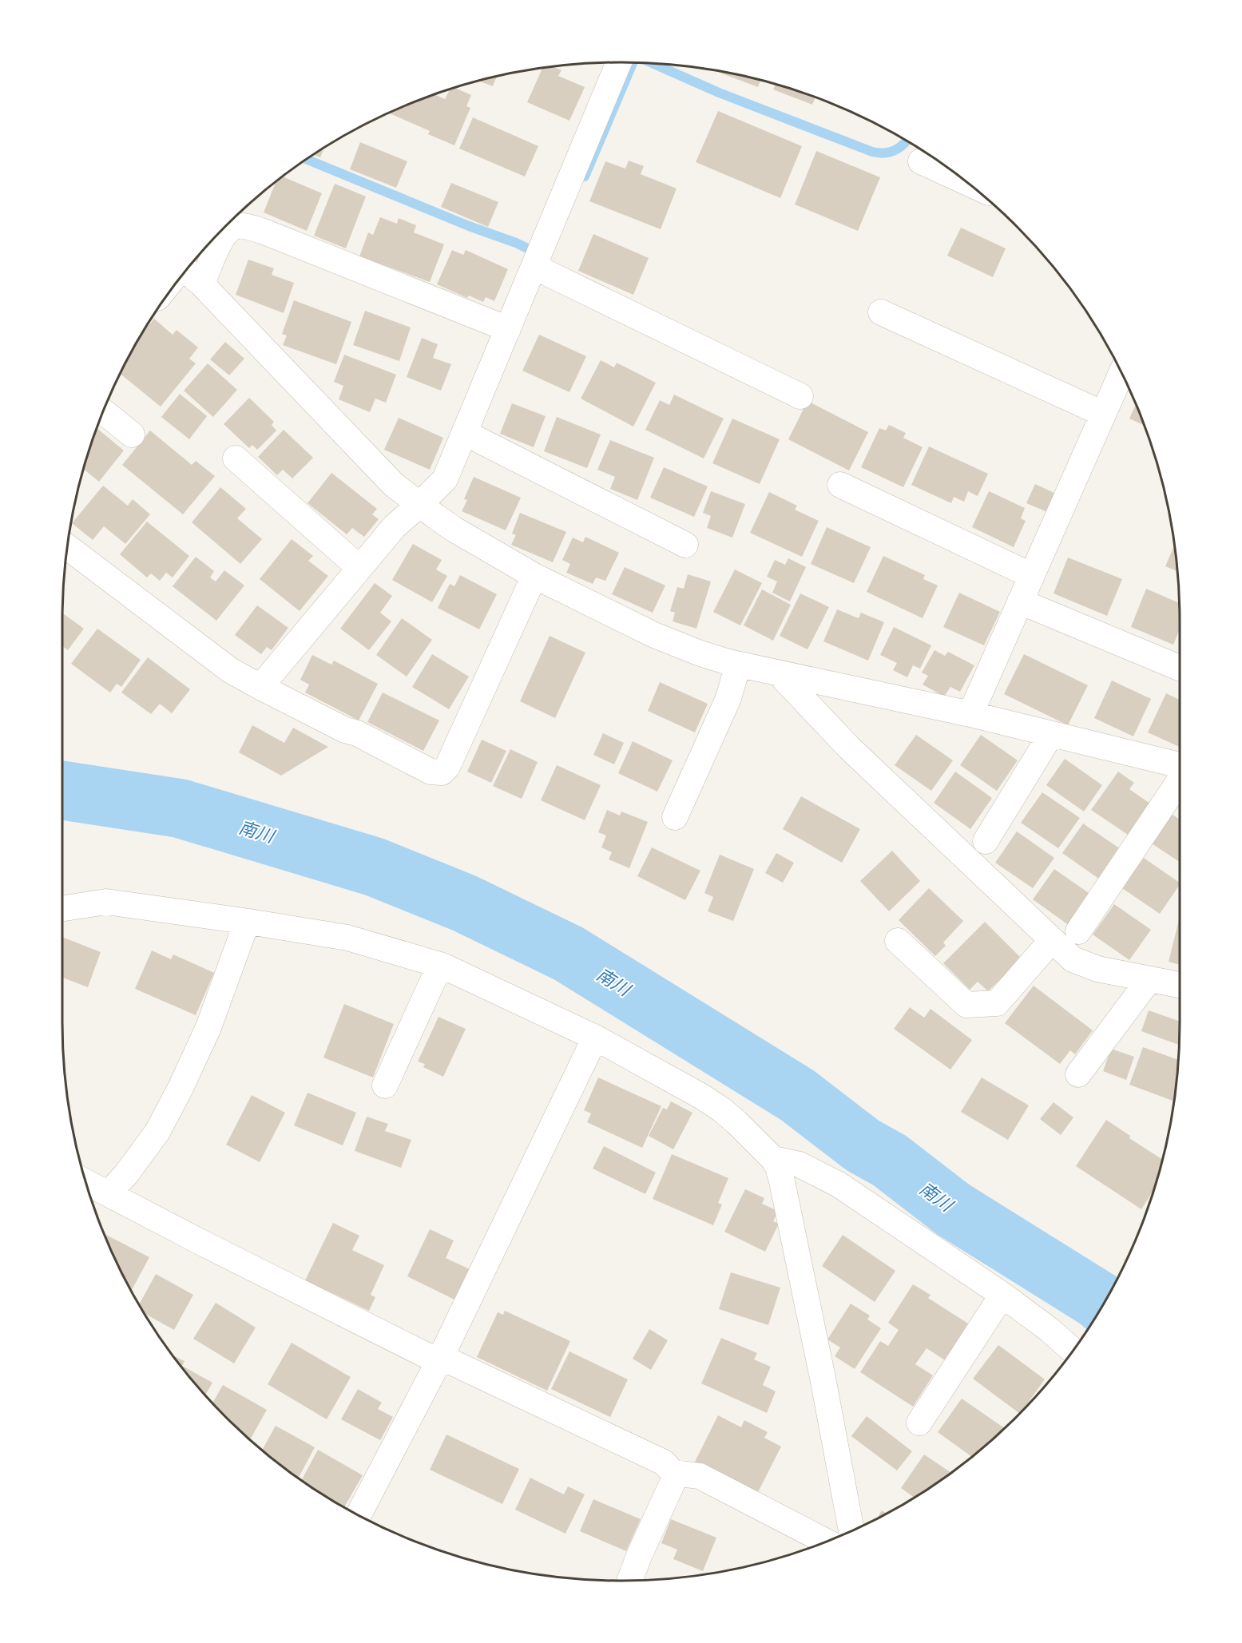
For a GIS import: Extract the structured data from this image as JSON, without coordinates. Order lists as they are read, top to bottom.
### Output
{
  "water": ["南川"]
}
